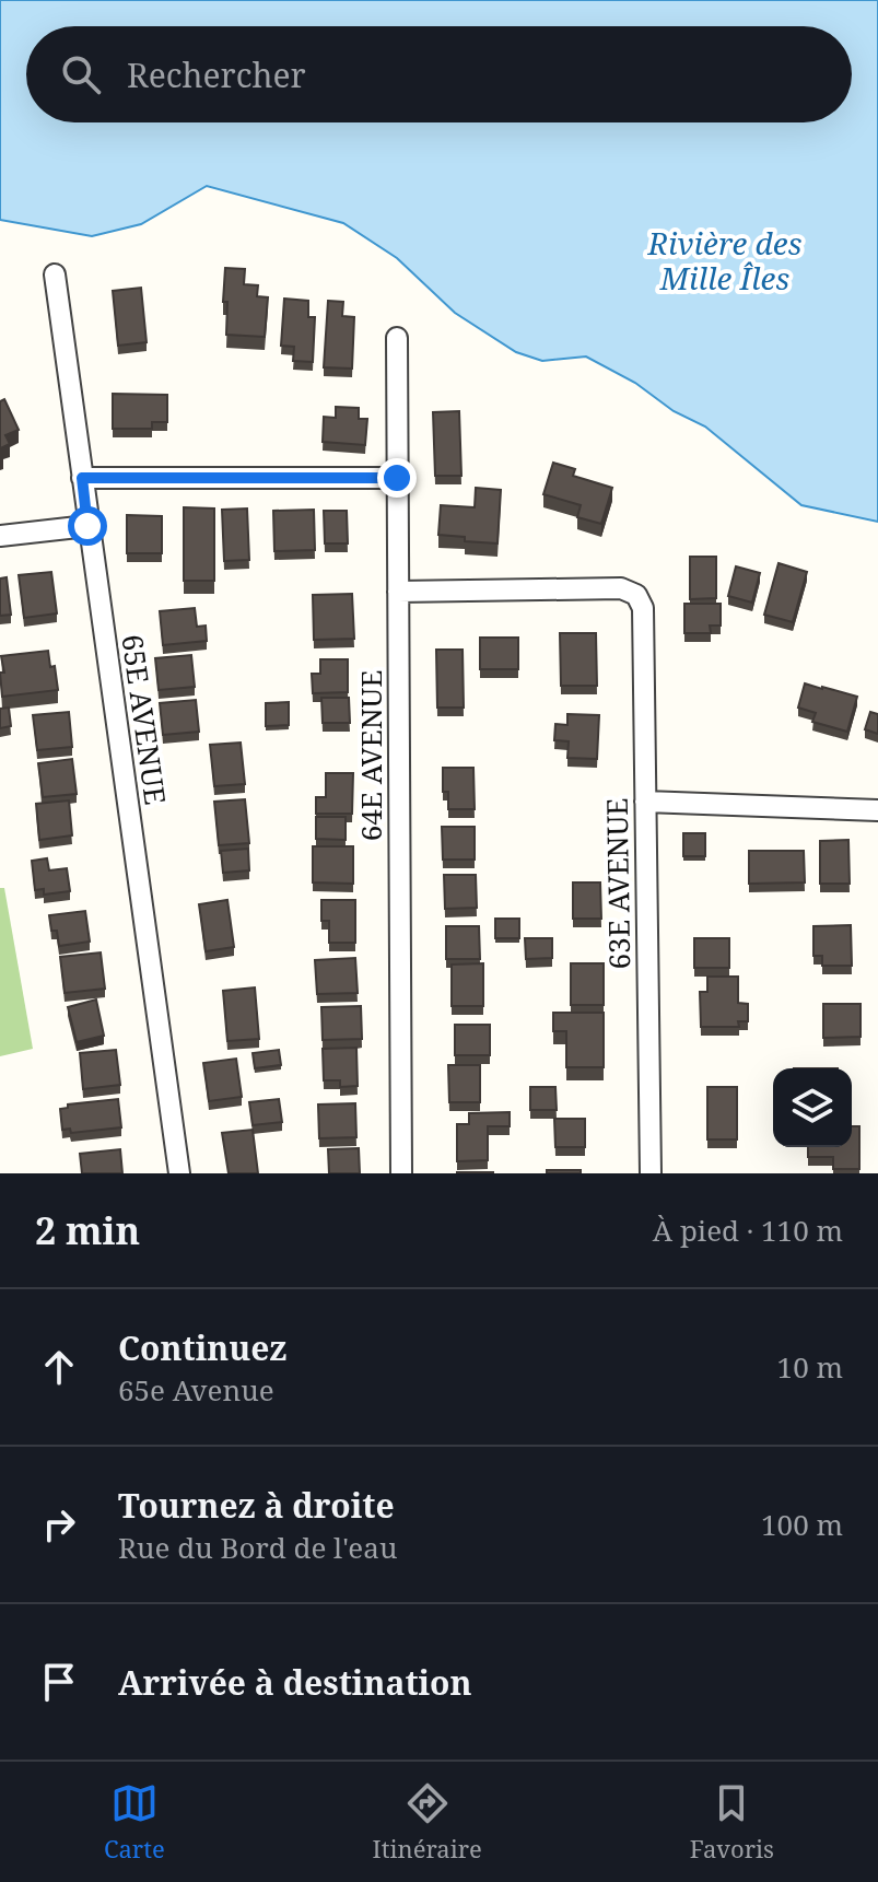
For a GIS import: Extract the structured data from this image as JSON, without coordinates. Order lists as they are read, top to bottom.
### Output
{
  "streets": {
    "street": ["65E AVENUE", "64E AVENUE", "63E AVENUE"]
  },
  "crossings": [
    ["64E AVENUE", "63E AVENUE"]
  ],
  "water": ["Rivière des Mille Îles"],
  "page": {
    "search": "Rechercher",
    "heading": ["2 min", "À pied · 110 m"],
    "list": [
      ["Continuez", "65e Avenue", "10 m"],
      ["Tournez à droite", "Rue du Bord de l'eau", "100 m"],
      "Arrivée à destination"
    ],
    "nav": ["Carte", "Itinéraire", "Favoris"]
  }
}
